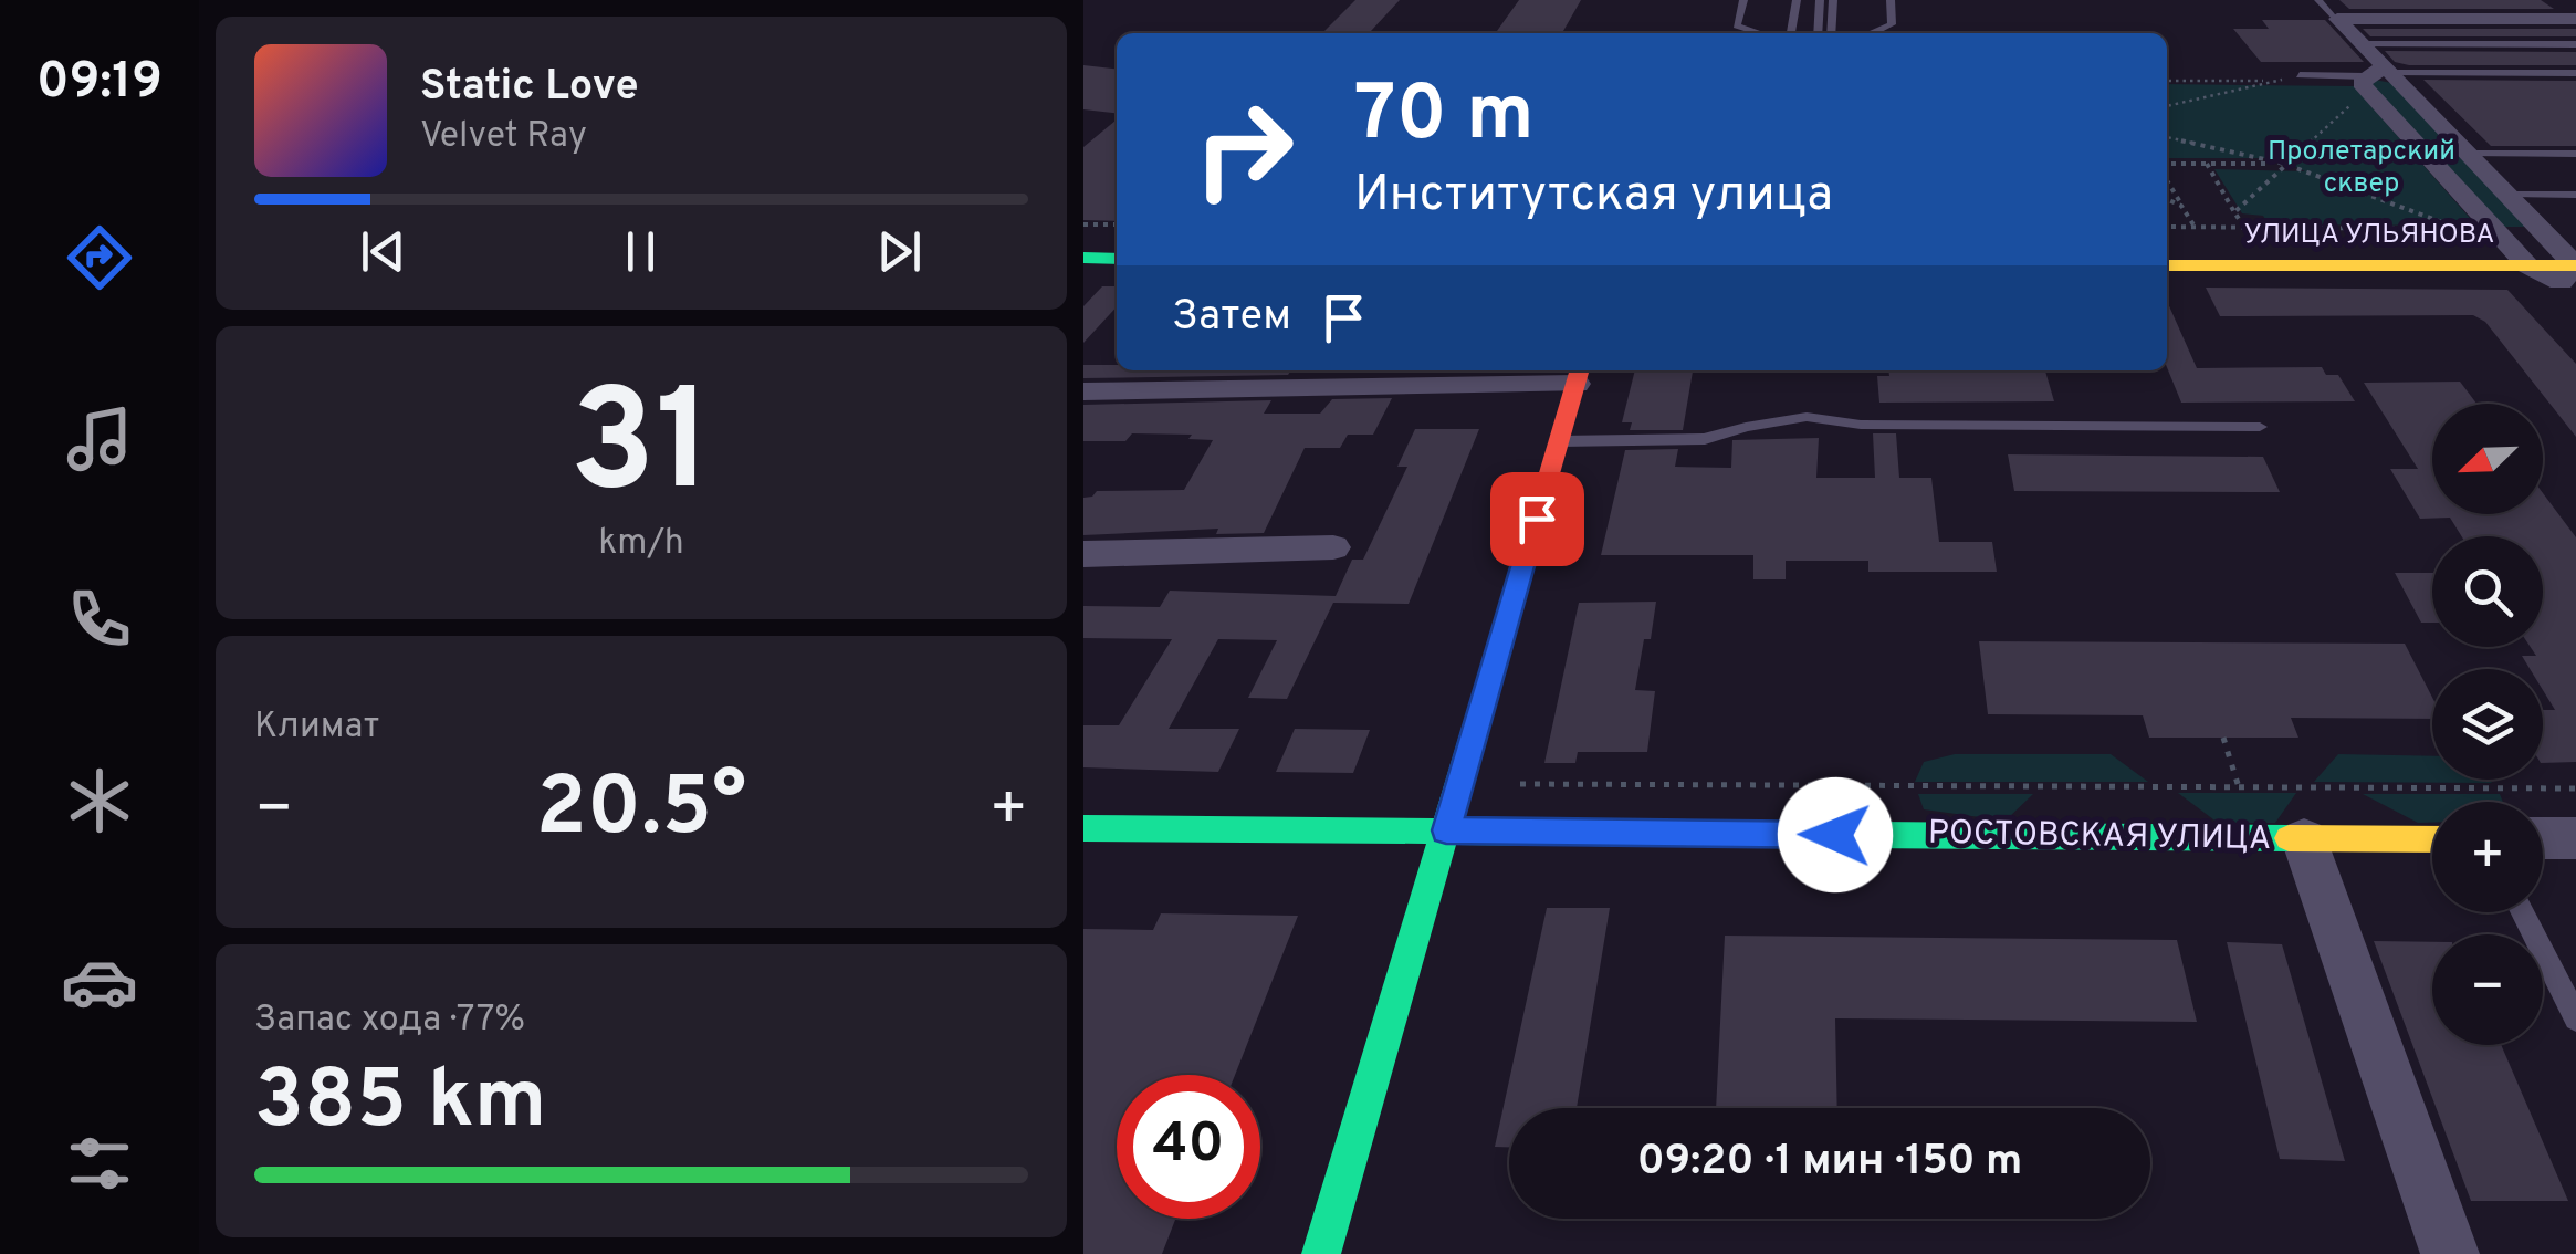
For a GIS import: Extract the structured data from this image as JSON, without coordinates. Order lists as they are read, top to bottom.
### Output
{
  "streets": {
    "street": ["УЛИЦА УЛЬЯНОВА", "РОСТОВСКАЯ УЛИЦА"]
  },
  "parks": ["Пролетарский сквер"],
  "north": "bottom left",
  "page": {
    "tabs": "09:19",
    "turn": ["70 m", "Институтская улица"],
    "song": ["Static Love", "Velvet Ray"],
    "then": "Затем",
    "tile": [
      ["31", "km/h"],
      "Климат",
      ["Запас хода · 77%", "385 km"]
    ],
    "map_buttons": ["+", "−"],
    "heat": ["−", "20.5°", "+"],
    "limit": "40",
    "trip": "09:20 · 1 мин · 150 m"
  }
}
